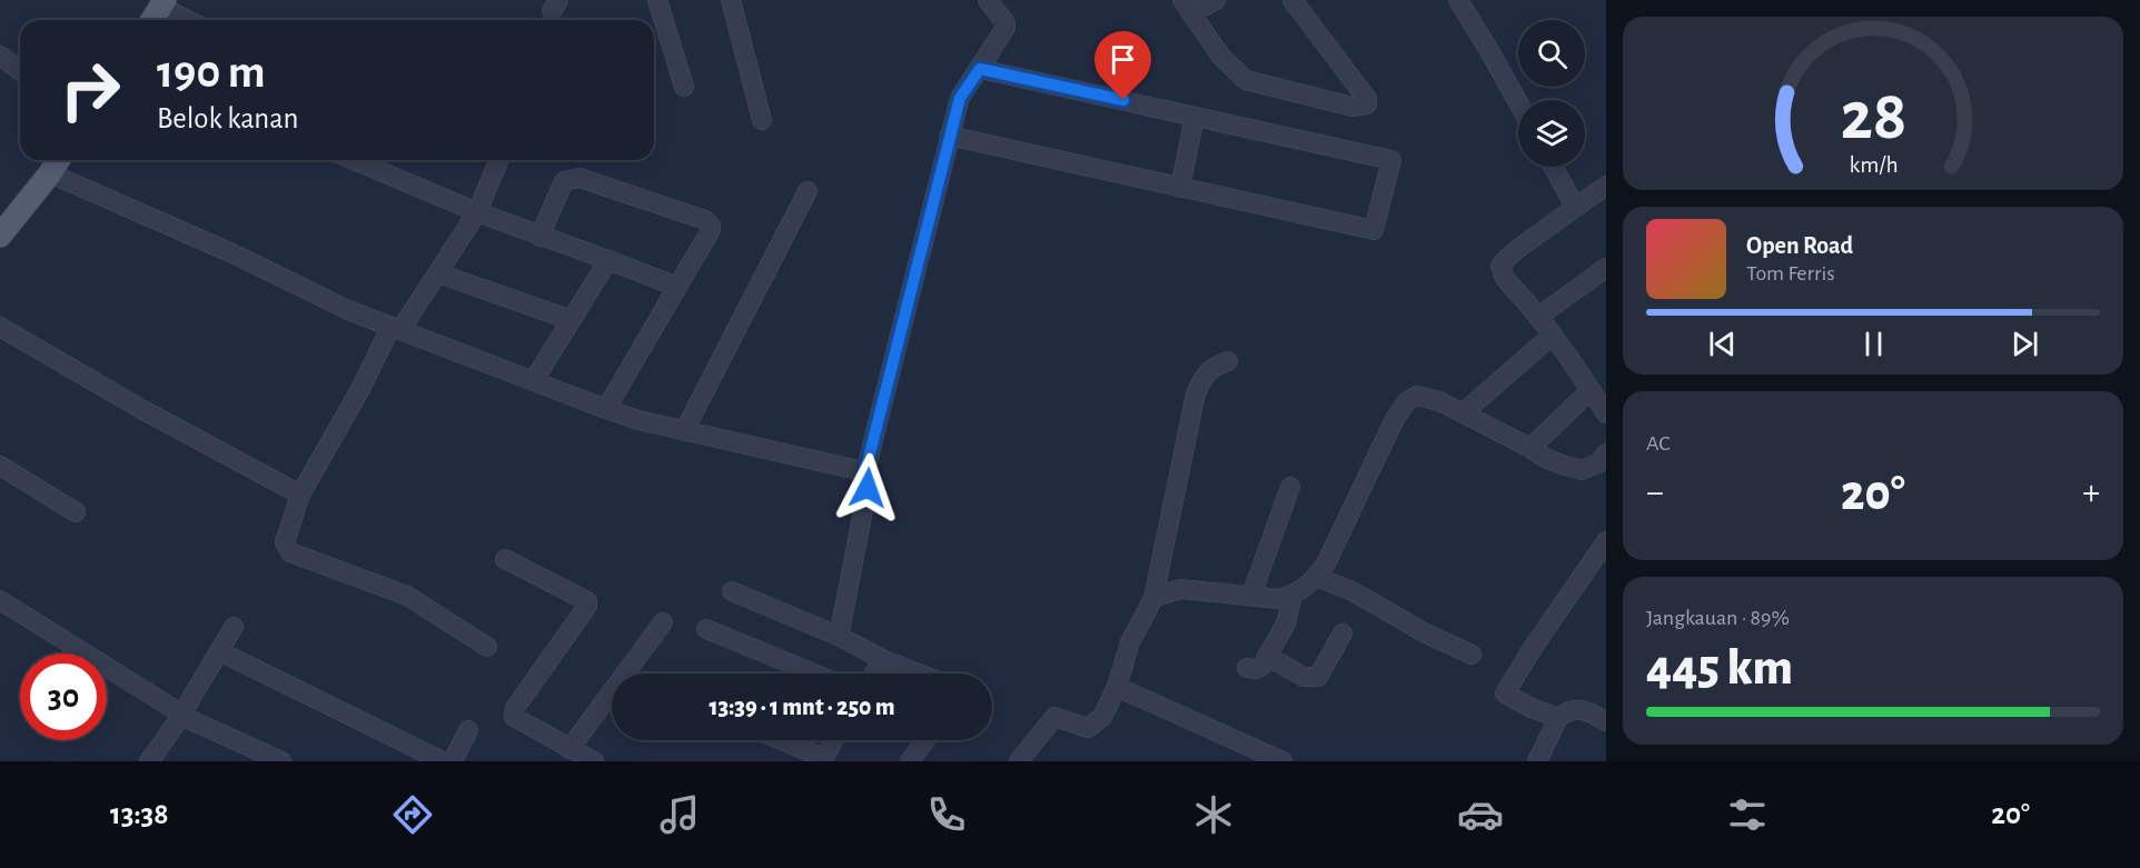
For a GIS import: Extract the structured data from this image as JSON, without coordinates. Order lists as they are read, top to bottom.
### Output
{
  "page": {
    "turn": ["190 m", "Belok kanan"],
    "song": ["Open Road", "Tom Ferris"],
    "tile": [
      "AC",
      ["Jangkauan · 89%", "445 km"]
    ],
    "heat": ["−", "20°", "+"],
    "limit": "30",
    "trip": "13:39 · 1 mnt · 250 m",
    "tabs": ["13:38", "20°"],
    "gauge": ["28", "km/h"]
  }
}
